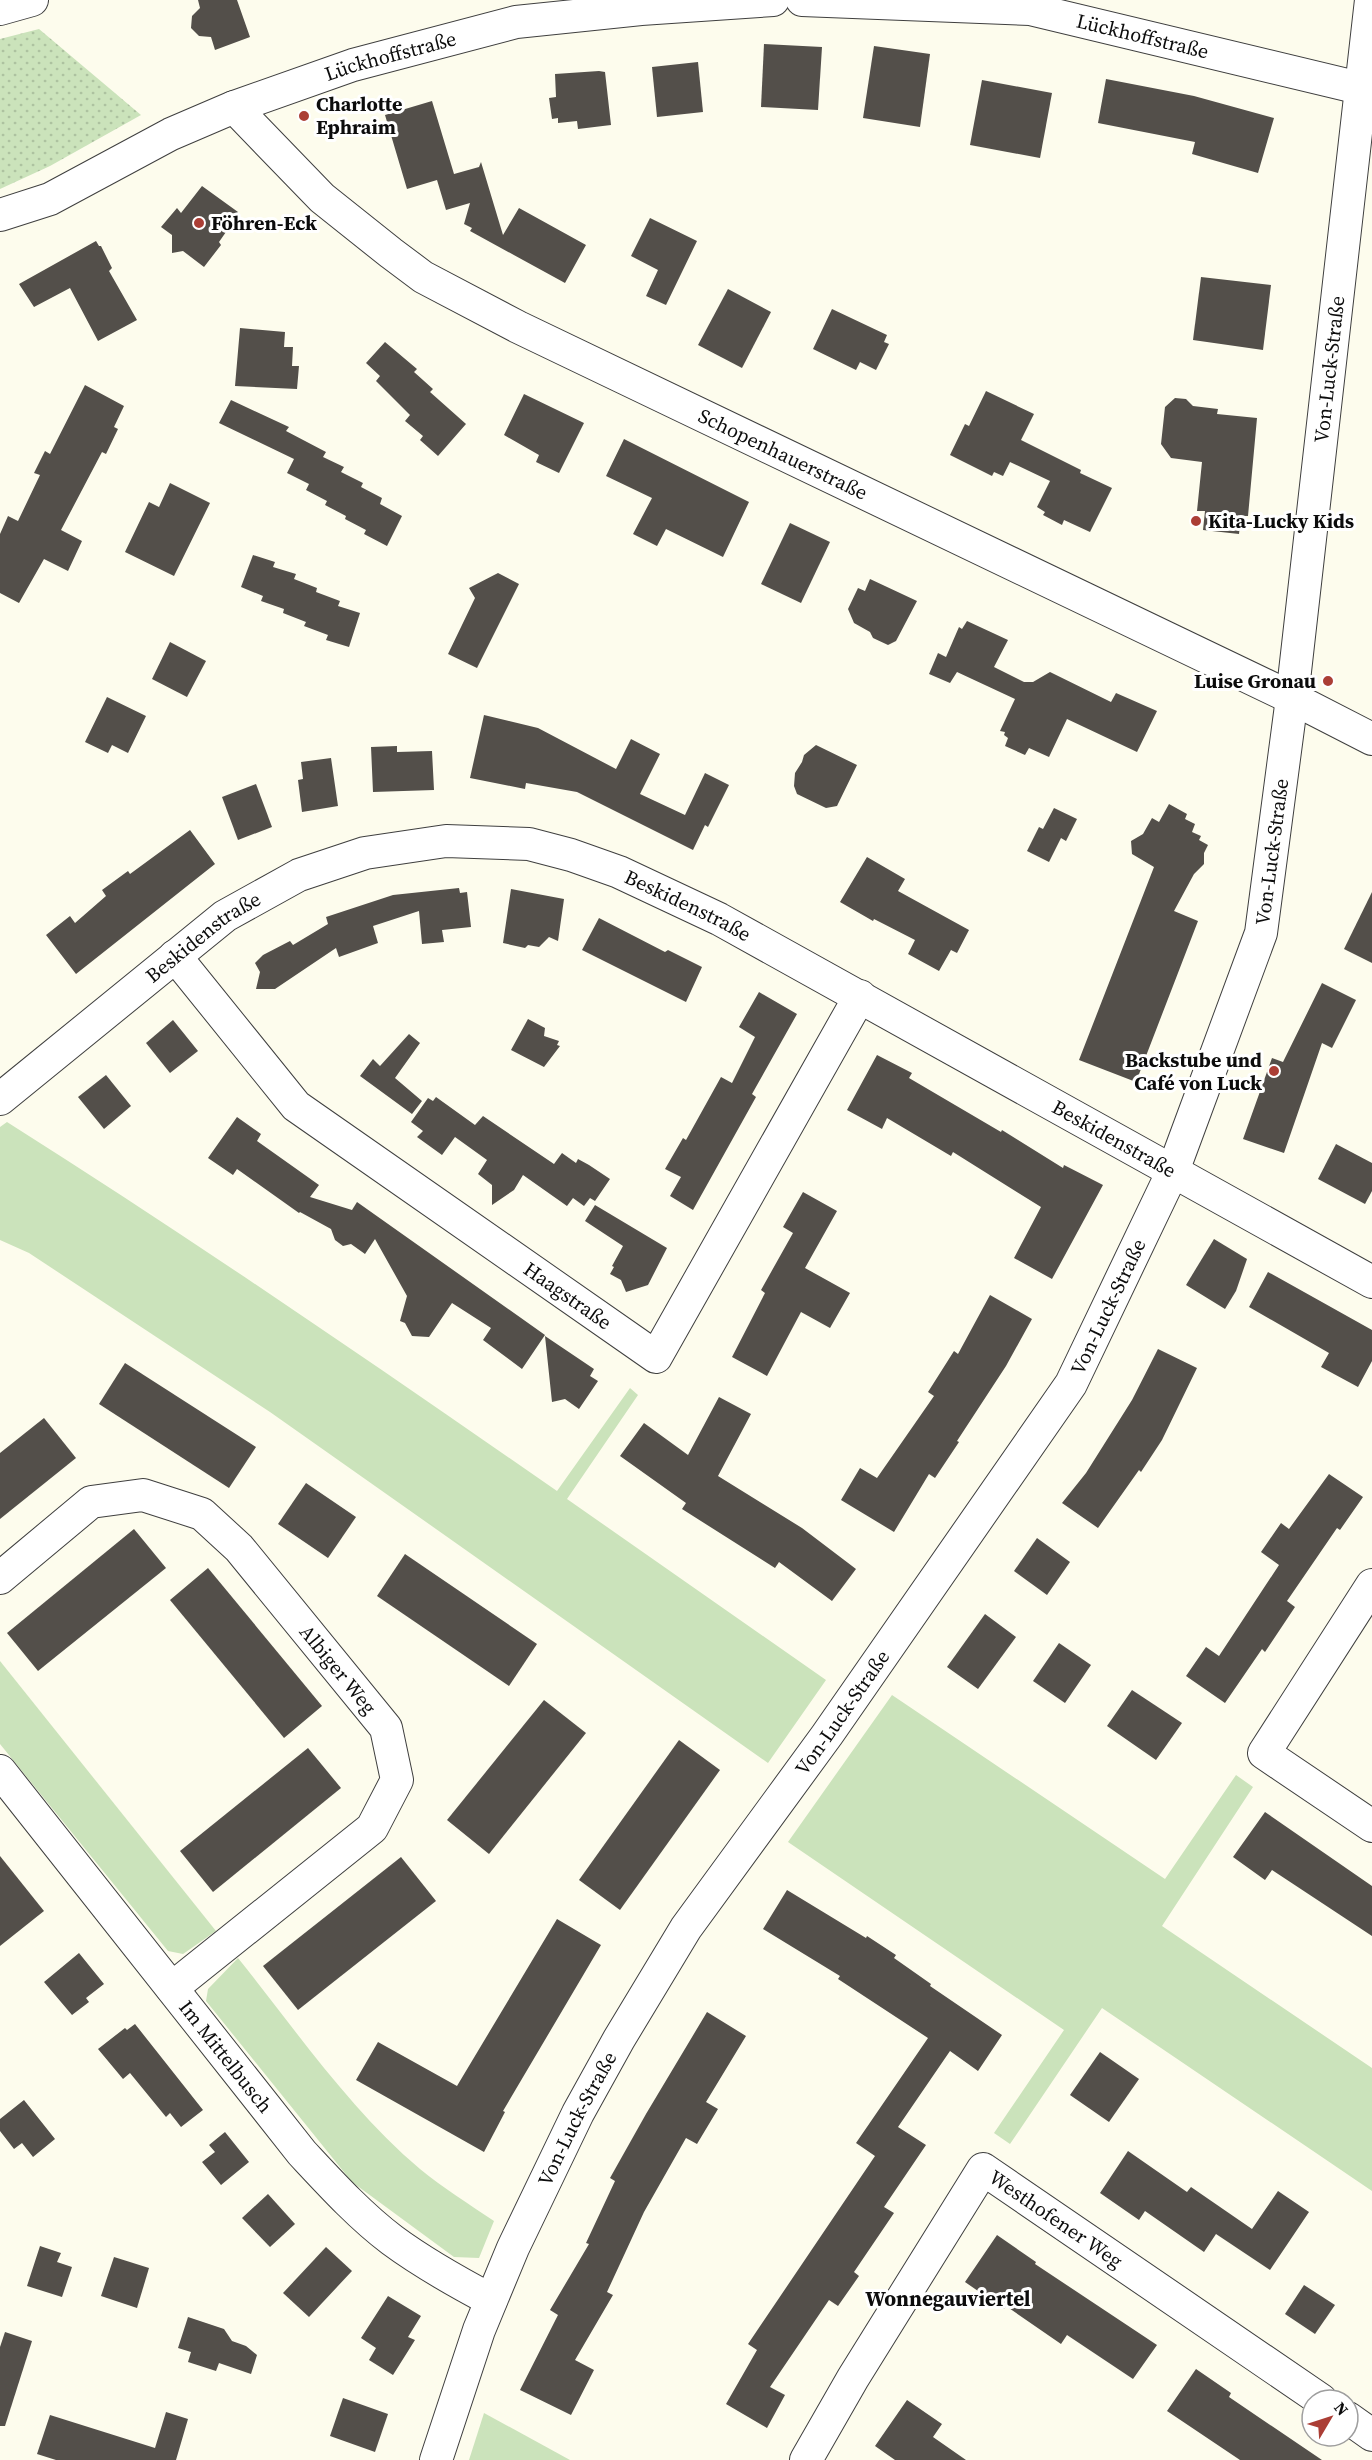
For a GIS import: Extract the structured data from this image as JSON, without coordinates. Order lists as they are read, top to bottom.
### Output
{
  "streets": {
    "street": [
      "Lückhoffstraße",
      "Von-Luck-Straße",
      "Schopenhauerstraße",
      "Beskidenstraße",
      "Haagstraße",
      "Albiger Weg",
      "Im Mittelbusch",
      "Westhofener Weg"
    ]
  },
  "crossings": [
    ["Lückhoffstraße", "Von-Luck-Straße"],
    ["Lückhoffstraße", "Schopenhauerstraße"],
    ["Von-Luck-Straße", "Schopenhauerstraße"],
    ["Von-Luck-Straße", "Beskidenstraße"],
    ["Von-Luck-Straße", "Im Mittelbusch"],
    ["Beskidenstraße", "Haagstraße"],
    ["Albiger Weg", "Im Mittelbusch"]
  ],
  "districts": ["Wonnegauviertel"],
  "places": [
    "Charlotte Ephraim",
    "Föhren-Eck",
    "Kita-Lucky Kids",
    "Luise Gronau",
    "Backstube und Café von Luck"
  ],
  "north": "top right"
}
